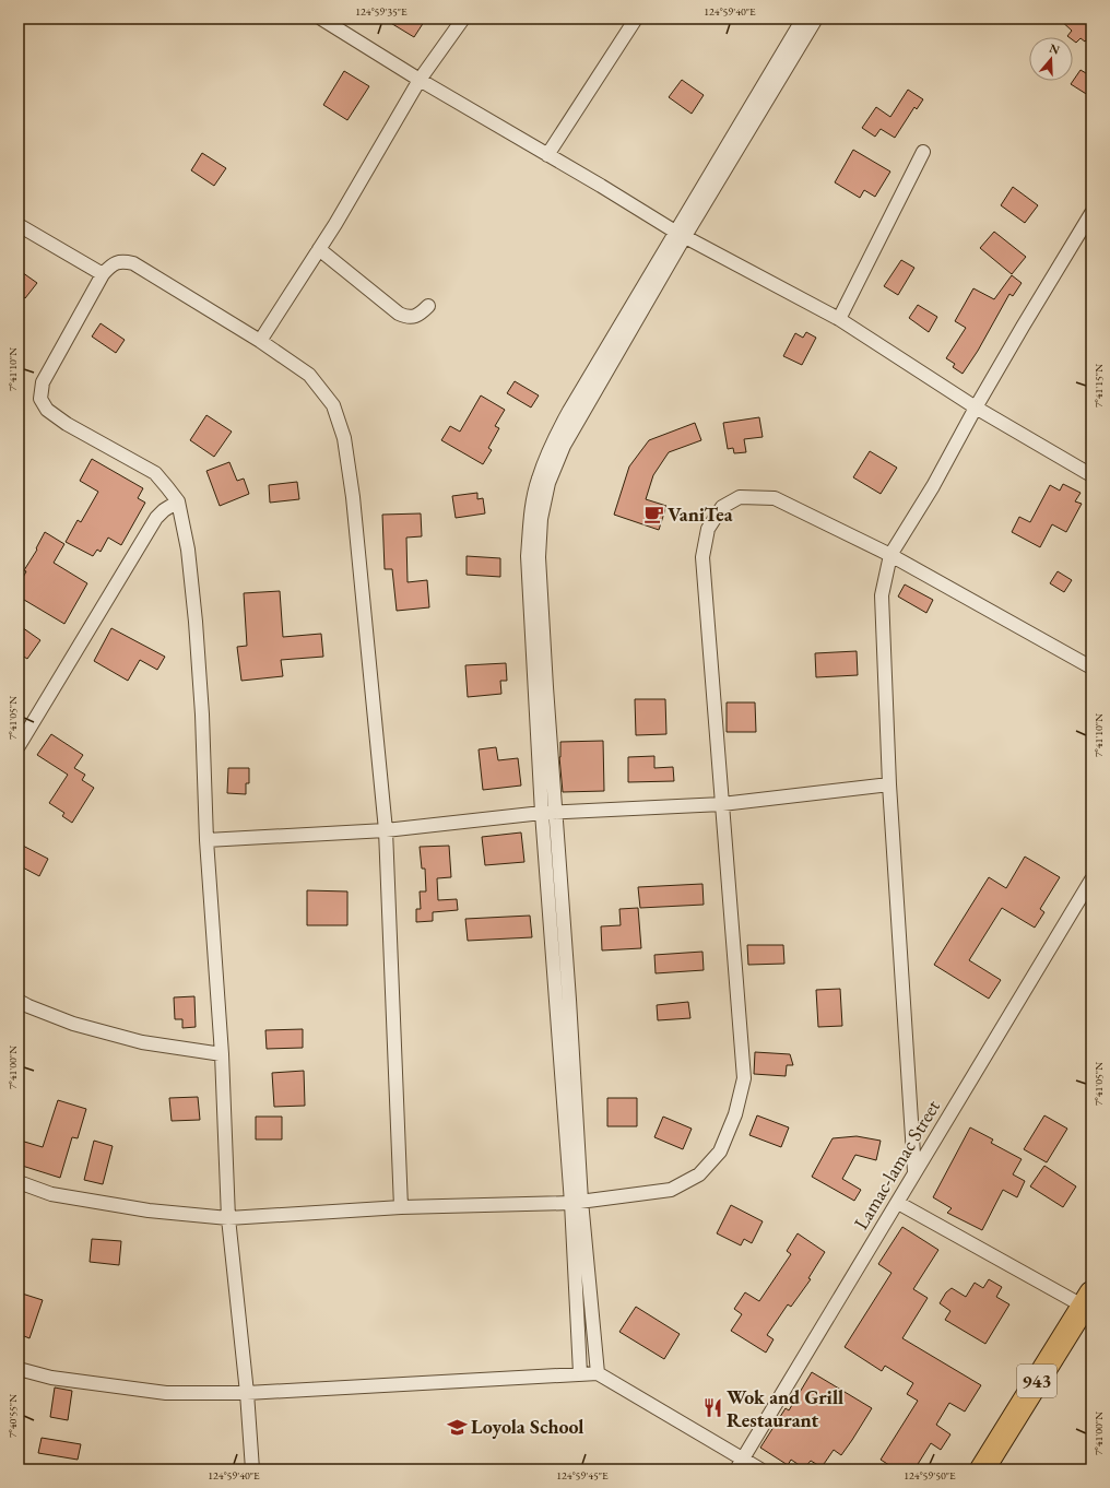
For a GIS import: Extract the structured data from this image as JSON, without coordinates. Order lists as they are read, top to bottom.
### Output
{
  "streets": {
    "highway": ["943"],
    "street": ["Lamac-lamac Street"]
  },
  "places": {
    "cafe": ["VaniTea"],
    "restaurant": ["Wok and Grill Restaurant"],
    "school or university": ["Loyola School"]
  },
  "north": "top",
  "coordinates": [
    "124°59'35\"E",
    "124°59'40\"E",
    "7°41'10\"N",
    "7°41'15\"N",
    "7°41'05\"N",
    "7°41'00\"N",
    "7°40'55\"N",
    "124°59'45\"E",
    "124°59'50\"E"
  ]
}
